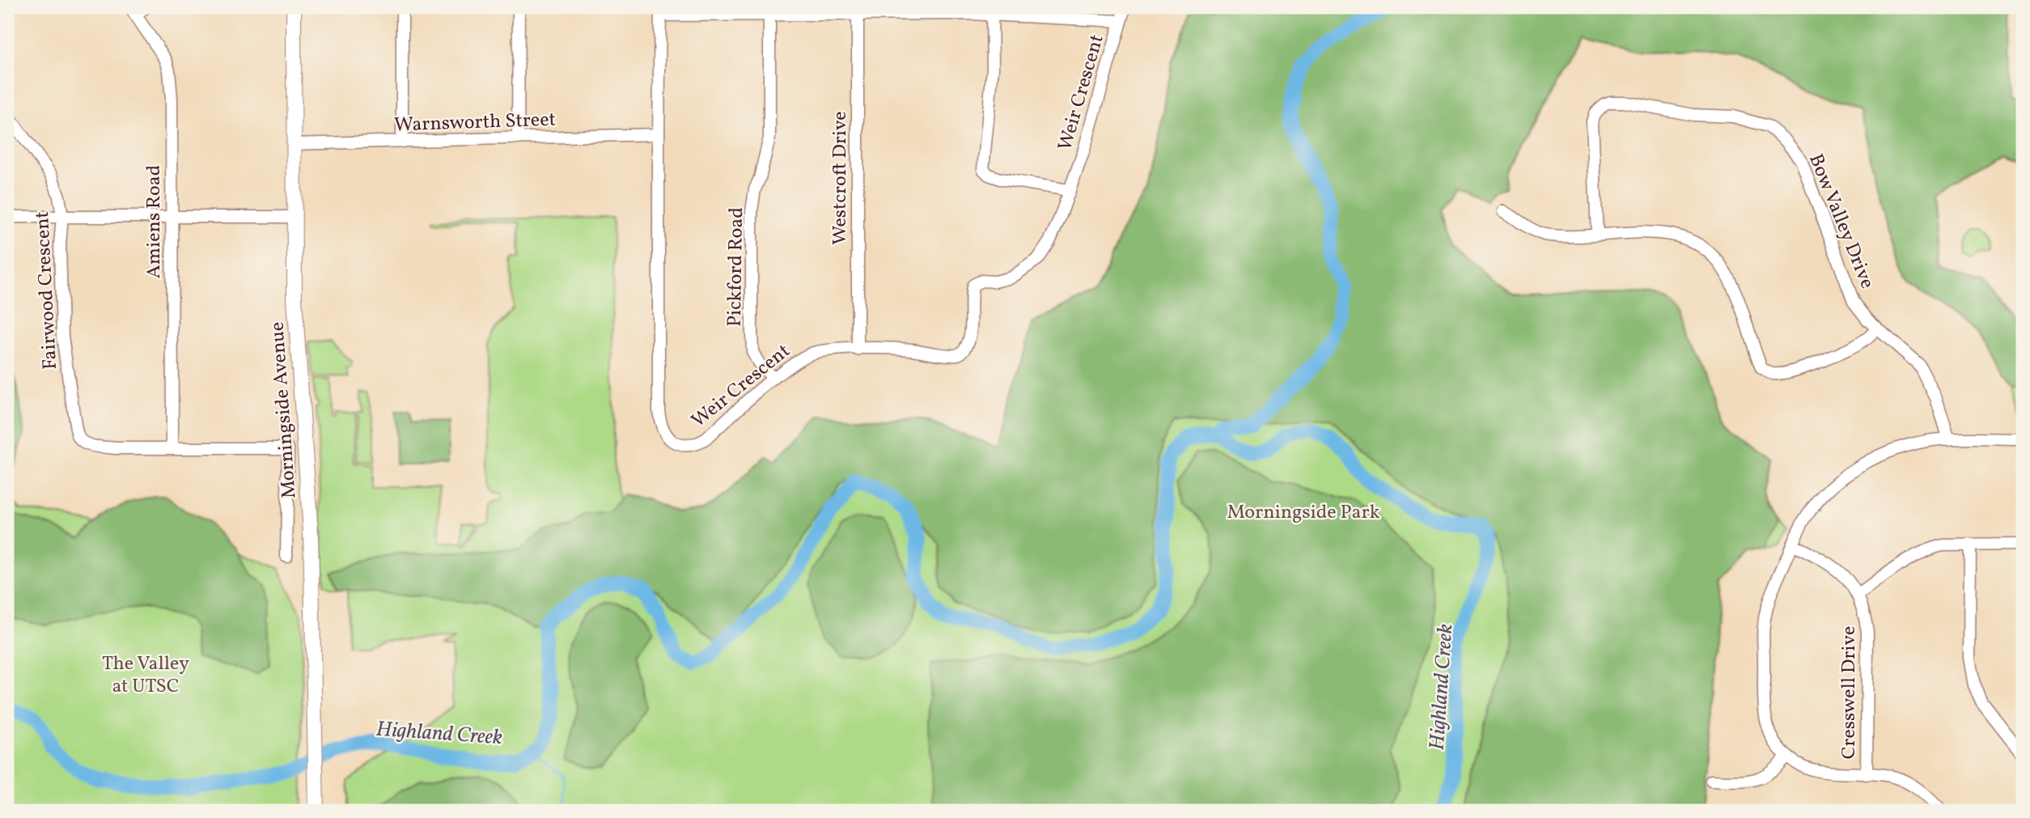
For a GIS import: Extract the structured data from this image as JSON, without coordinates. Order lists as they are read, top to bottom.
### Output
{
  "streets": {
    "main road": ["Morningside Avenue"],
    "street": [
      "Weir Crescent",
      "Warnsworth Street",
      "Westcroft Drive",
      "Bow Valley Drive",
      "Amiens Road",
      "Pickford Road",
      "Fairwood Crescent",
      "Cresswell Drive"
    ]
  },
  "crossings": [
    ["Weir Crescent", "Warnsworth Street"],
    ["Weir Crescent", "Westcroft Drive"],
    ["Weir Crescent", "Pickford Road"],
    ["Warnsworth Street", "Morningside Avenue"],
    ["Amiens Road", "Fairwood Crescent"]
  ],
  "water": ["Highland Creek"],
  "parks": ["Morningside Park", "The Valley at UTSC"]
}
